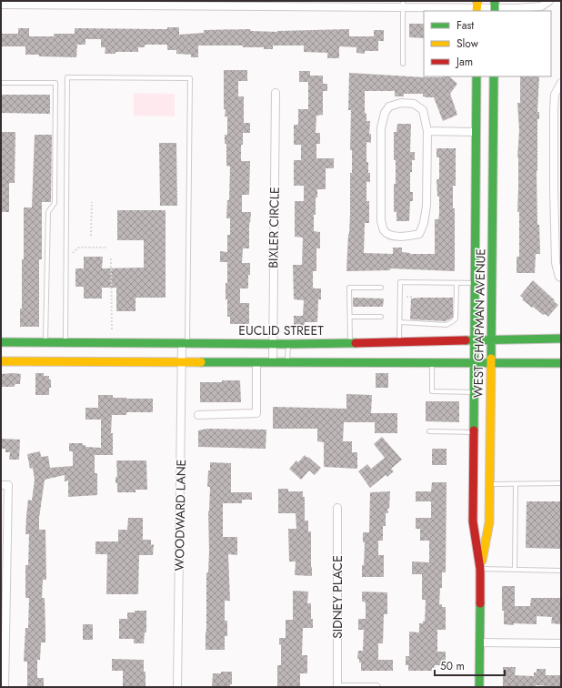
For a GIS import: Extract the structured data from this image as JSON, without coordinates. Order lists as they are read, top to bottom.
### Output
{
  "streets": {
    "main road": ["WEST CHAPMAN AVENUE", "EUCLID STREET"],
    "street": ["BIXLER CIRCLE", "WOODWARD LANE", "SIDNEY PLACE"]
  },
  "crossings": [
    ["BIXLER CIRCLE", "EUCLID STREET"],
    ["WEST CHAPMAN AVENUE", "EUCLID STREET"],
    ["EUCLID STREET", "WOODWARD LANE"]
  ],
  "legend": ["Fast", "Slow", "Jam"],
  "scale_bar": "50 m"
}
